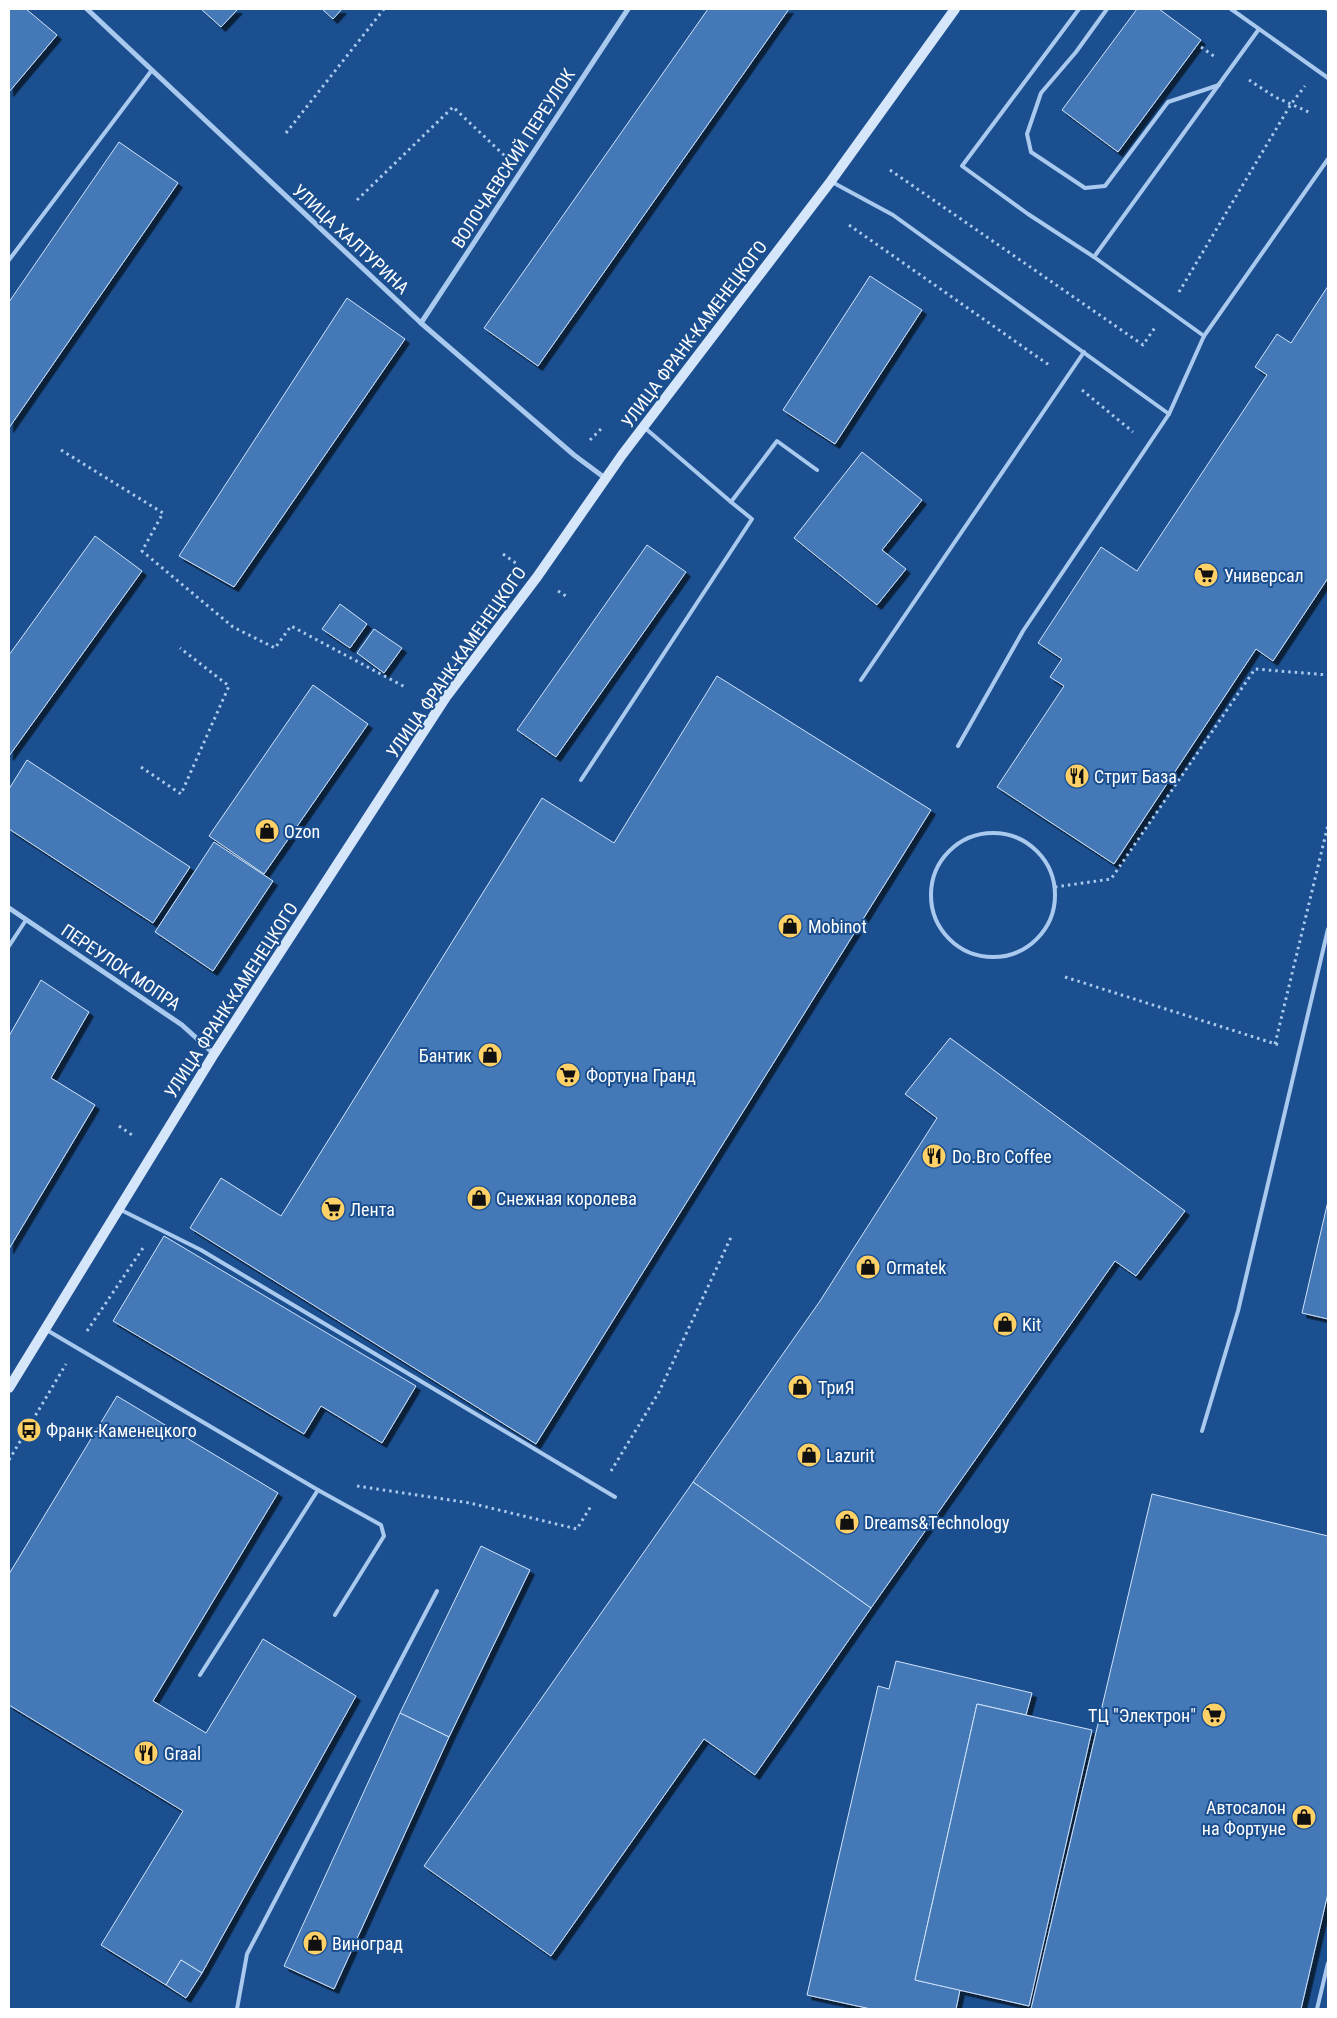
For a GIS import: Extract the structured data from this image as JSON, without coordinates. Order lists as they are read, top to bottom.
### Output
{
  "streets": {
    "main road": ["УЛИЦА ФРАНК-КАМЕНЕЦКОГО"],
    "street": ["ВОЛОЧАЕВСКИЙ ПЕРЕУЛОК", "УЛИЦА ХАЛТУРИНА", "ПЕРЕУЛОК МОПРА"]
  },
  "crossings": [
    ["ВОЛОЧАЕВСКИЙ ПЕРЕУЛОК", "УЛИЦА ХАЛТУРИНА"],
    ["УЛИЦА ХАЛТУРИНА", "УЛИЦА ФРАНК-КАМЕНЕЦКОГО"],
    ["УЛИЦА ФРАНК-КАМЕНЕЦКОГО", "ПЕРЕУЛОК МОПРА"]
  ],
  "places": {
    "supermarket": [
      "Универсал",
      "Фортуна Гранд",
      "Лента",
      "ТЦ \"Электрон\""
    ],
    "restaurant": ["Стрит База", "Do.Bro Coffee", "Graal"],
    "shop": [
      "Ozon",
      "Mobinot",
      "Бантик",
      "Снежная королева",
      "Ormatek",
      "Kit",
      "ТриЯ",
      "Lazurit",
      "Dreams&Technology",
      "Автосалон на Фортуне",
      "Виноград"
    ],
    "bus stop": ["Франк-Каменецкого"]
  }
}
